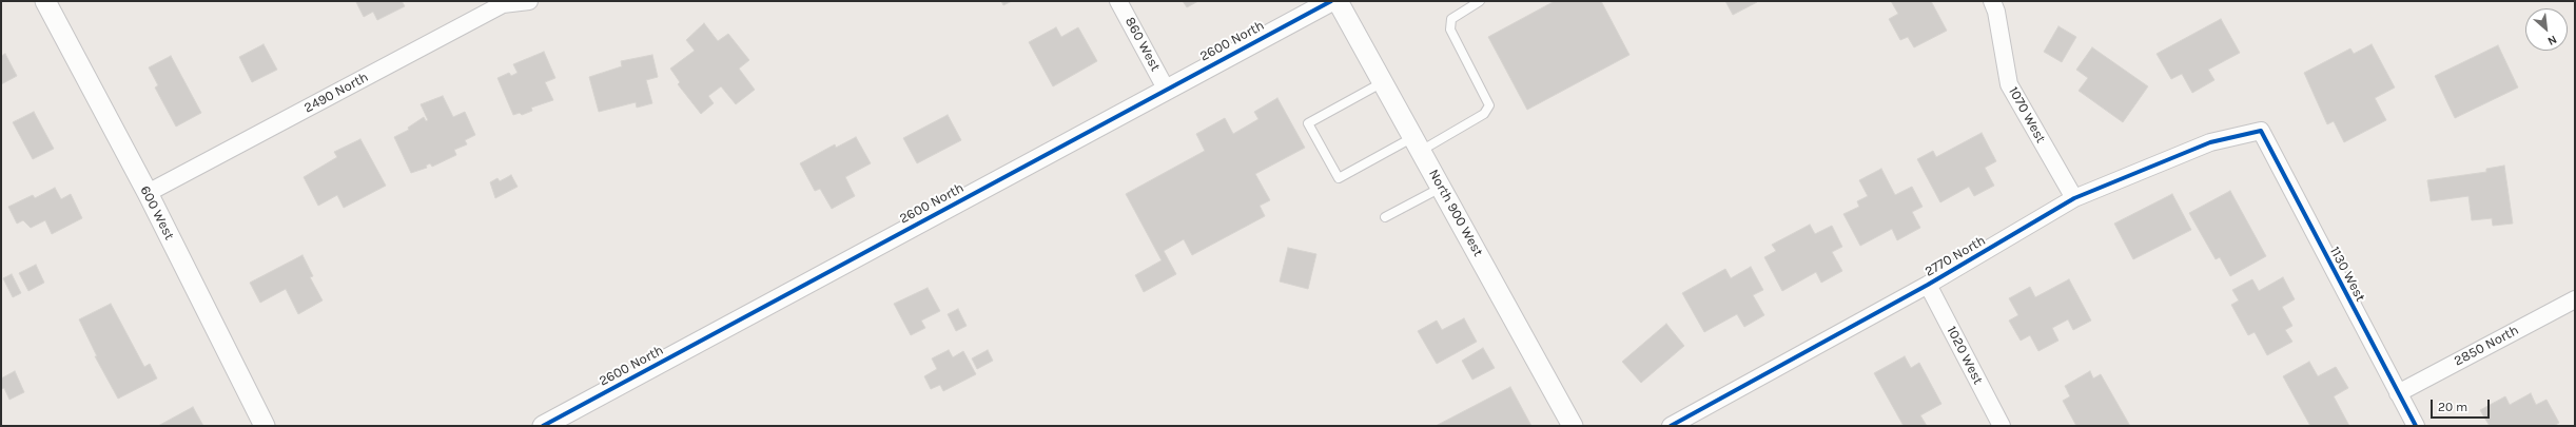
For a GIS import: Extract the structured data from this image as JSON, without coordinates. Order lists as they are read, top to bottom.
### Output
{
  "streets": {
    "street": [
      "2600 North",
      "860 West",
      "2490 North",
      "1070 West",
      "600 West",
      "North 900 West",
      "2770 North",
      "1130 West",
      "2850 North",
      "1020 West"
    ]
  },
  "crossings": [
    ["2600 North", "860 West"],
    ["2490 North", "600 West"],
    ["1070 West", "2770 North"],
    ["2770 North", "1130 West"],
    ["2770 North", "1020 West"],
    ["1130 West", "2850 North"]
  ],
  "scale_bar": "20 m",
  "north": "bottom right"
}
